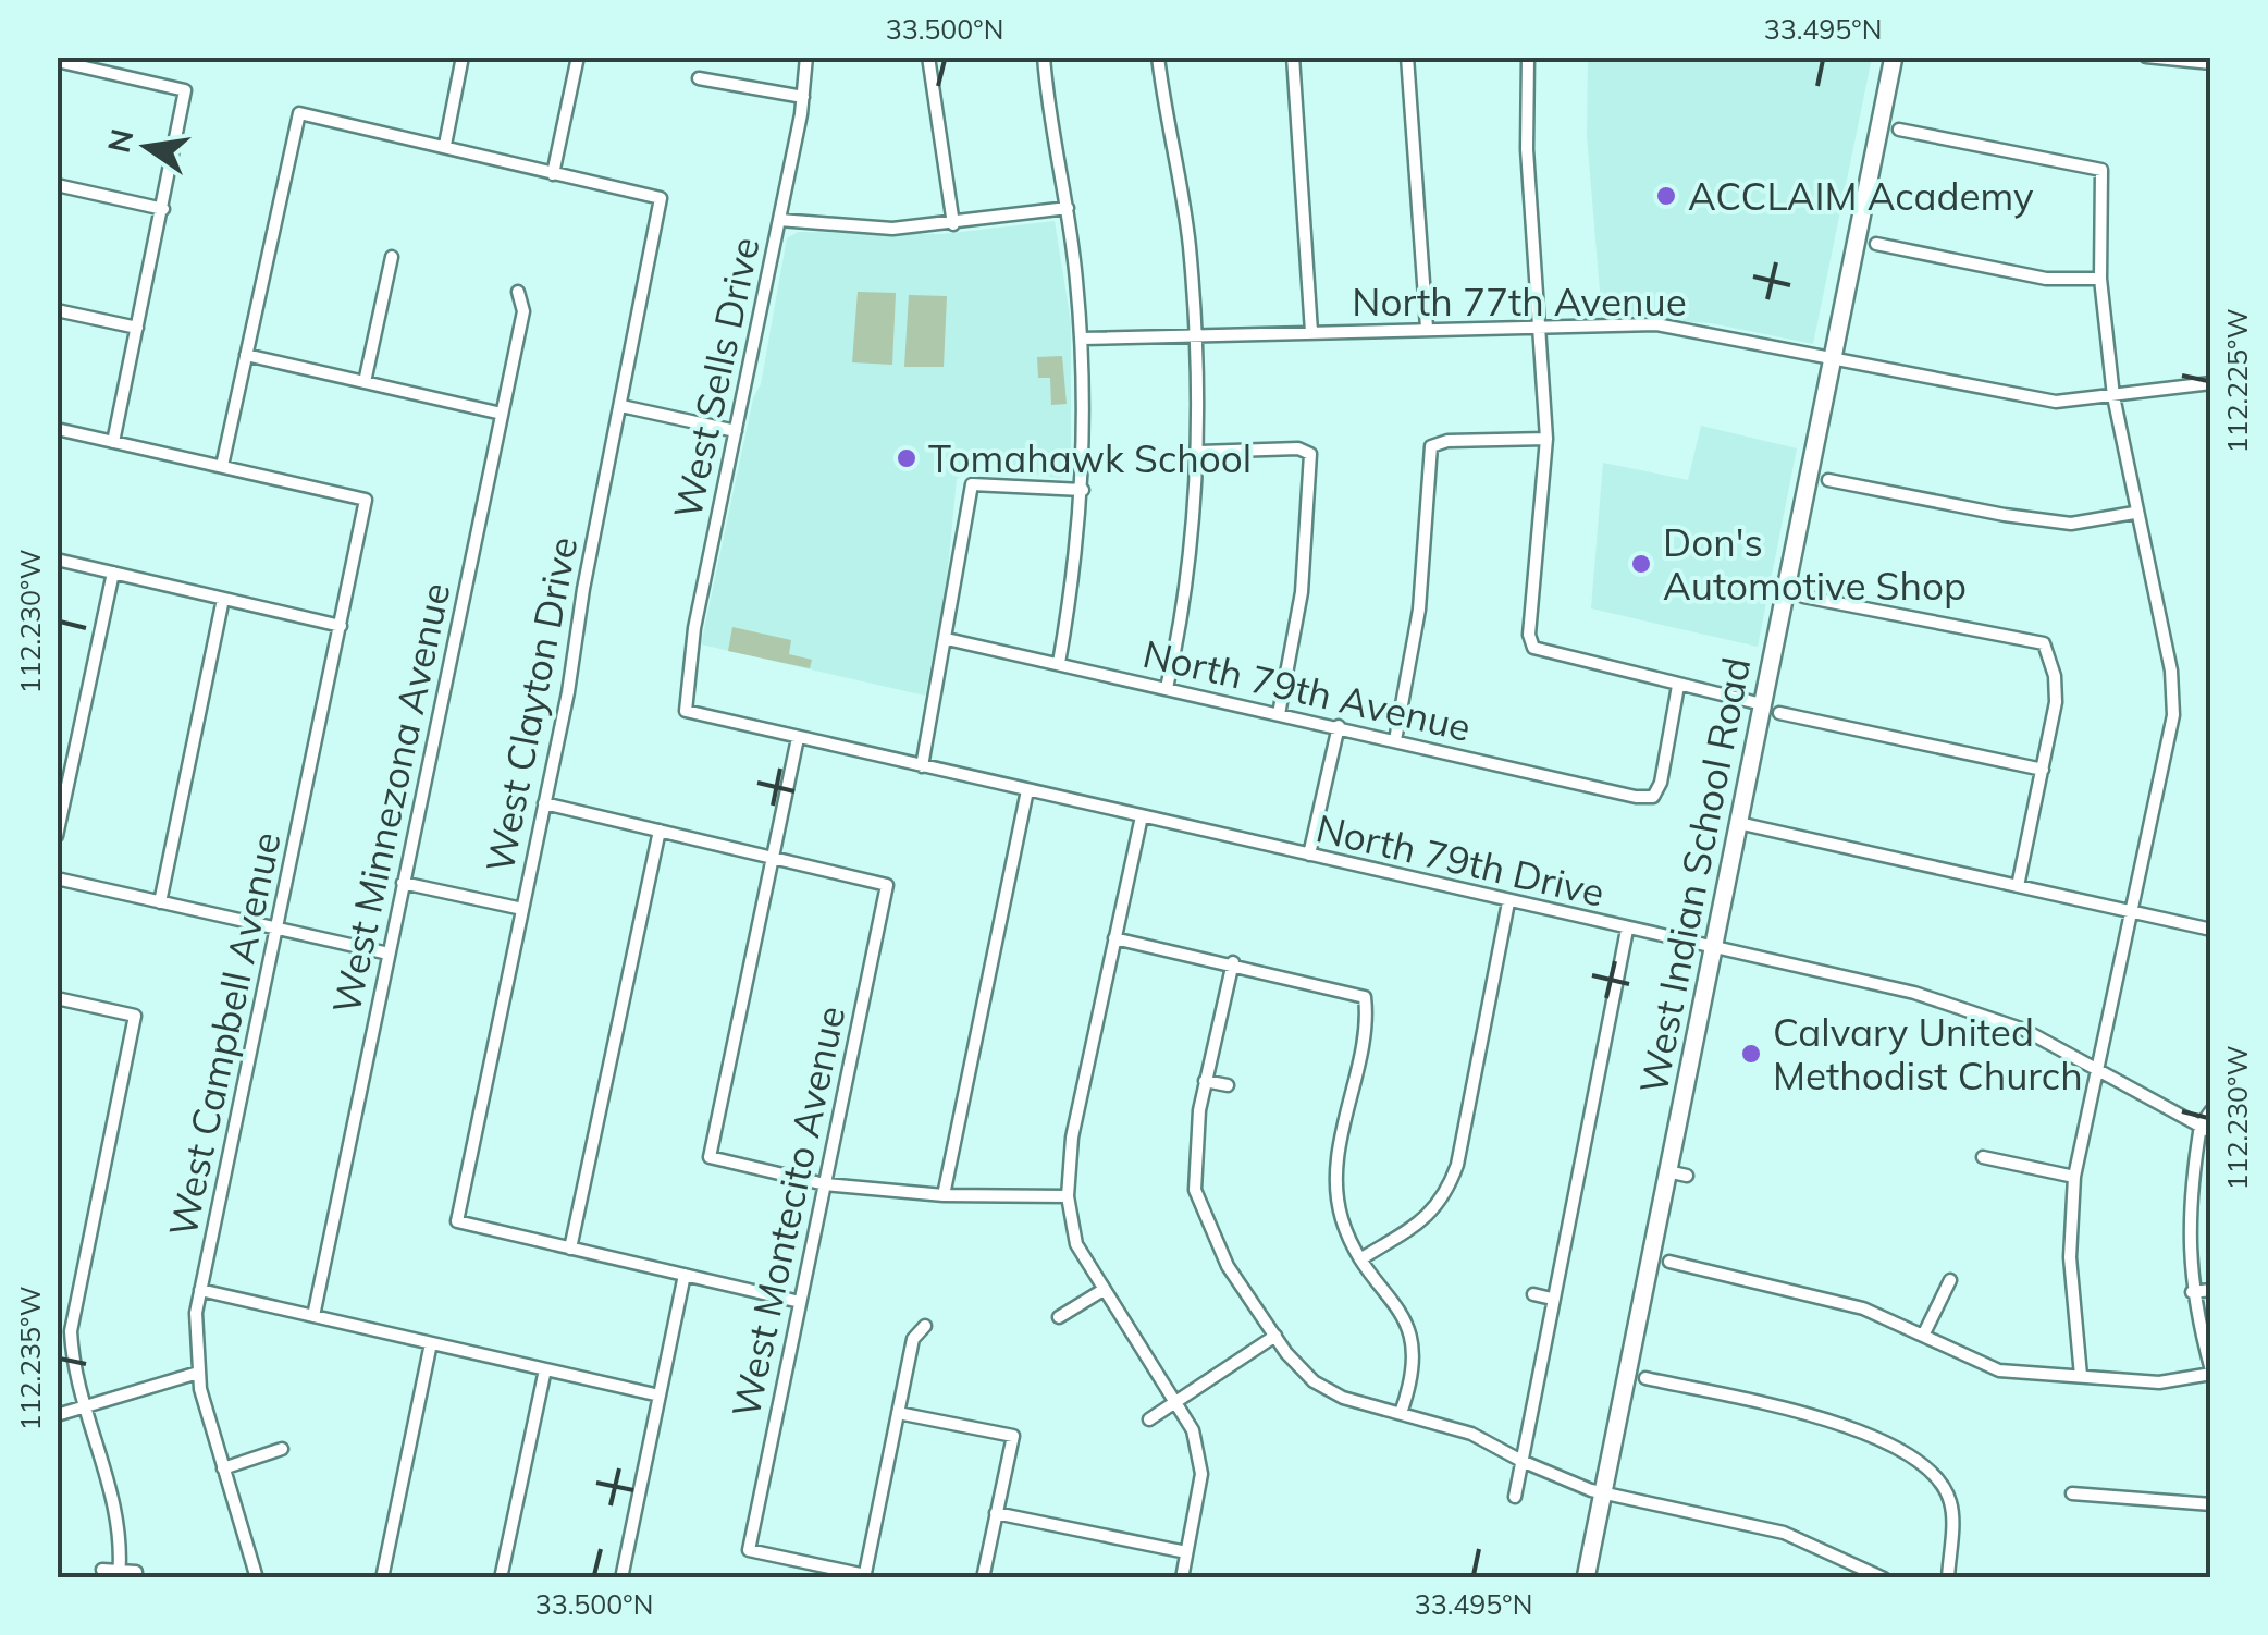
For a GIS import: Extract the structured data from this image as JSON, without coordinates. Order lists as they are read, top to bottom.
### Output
{
  "streets": {
    "main road": ["West Indian School Road"],
    "street": [
      "North 77th Avenue",
      "West Sells Drive",
      "North 79th Avenue",
      "West Clayton Drive",
      "West Minnezona Avenue",
      "North 79th Drive",
      "West Campbell Avenue",
      "West Montecito Avenue"
    ]
  },
  "crossings": [
    ["North 77th Avenue", "West Indian School Road"],
    ["West Sells Drive", "North 79th Drive"],
    ["North 79th Drive", "West Indian School Road"]
  ],
  "places": [
    "ACCLAIM Academy",
    "Tomahawk School",
    "Don's Automotive Shop",
    "Calvary United Methodist Church"
  ],
  "north": "left",
  "coordinates": [
    "33.500°N",
    "33.495°N",
    "112.225°W",
    "112.230°W",
    "112.235°W"
  ]
}
